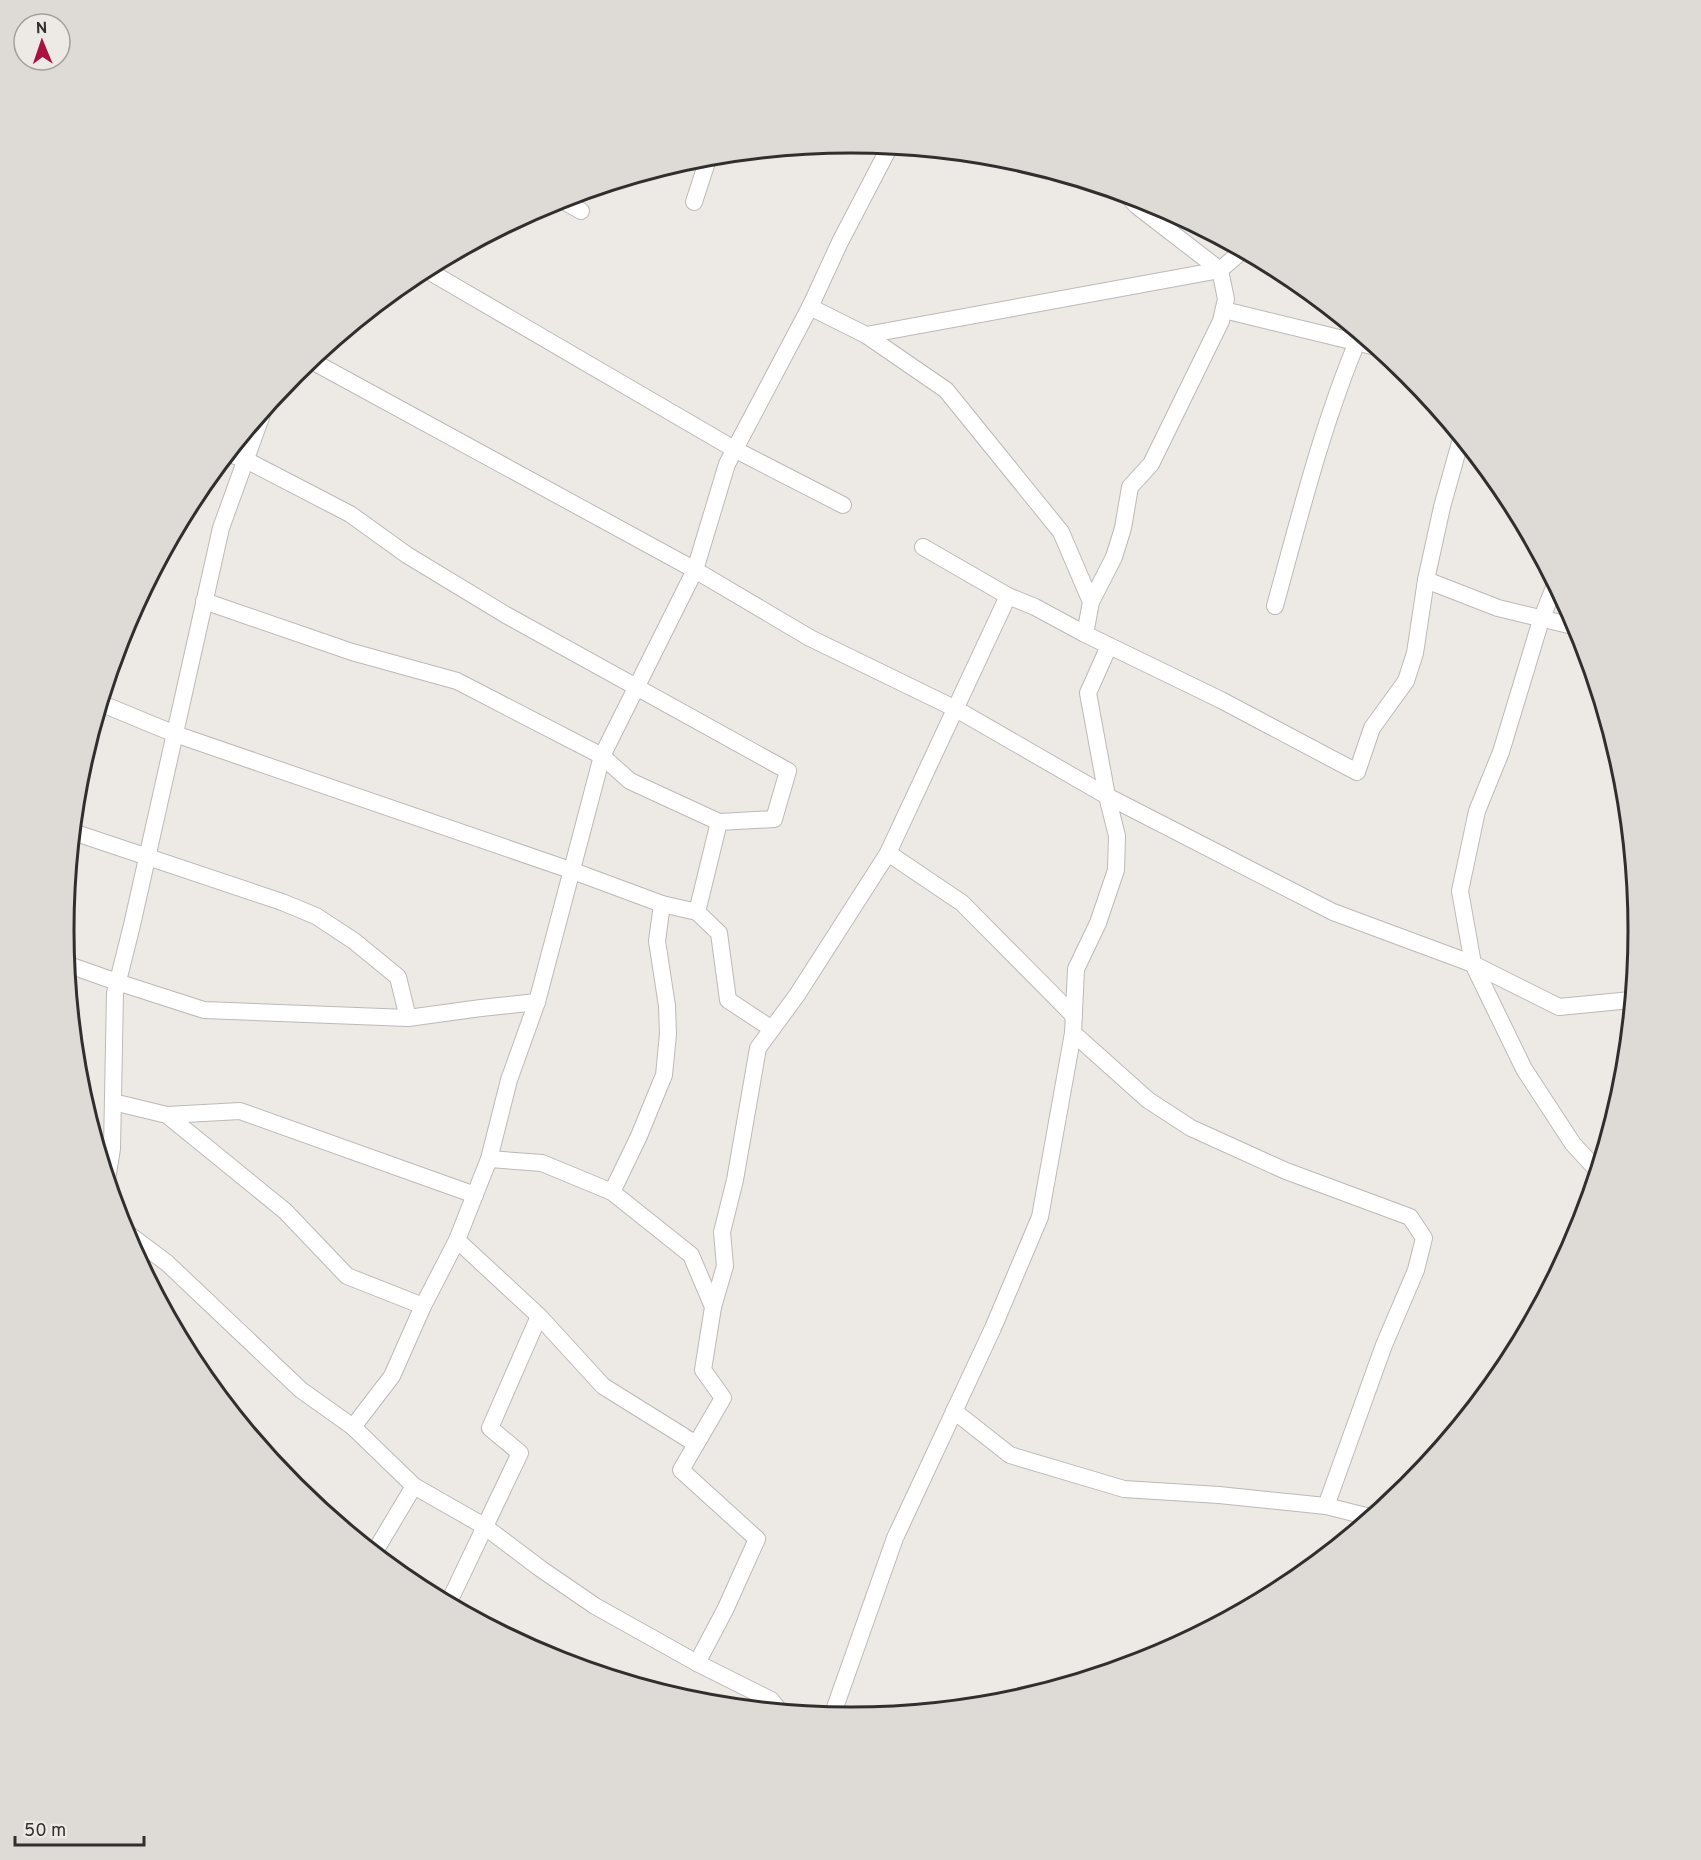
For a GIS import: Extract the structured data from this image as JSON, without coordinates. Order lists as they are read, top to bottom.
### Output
{
  "scale_bar": "50 m",
  "north": "top"
}
